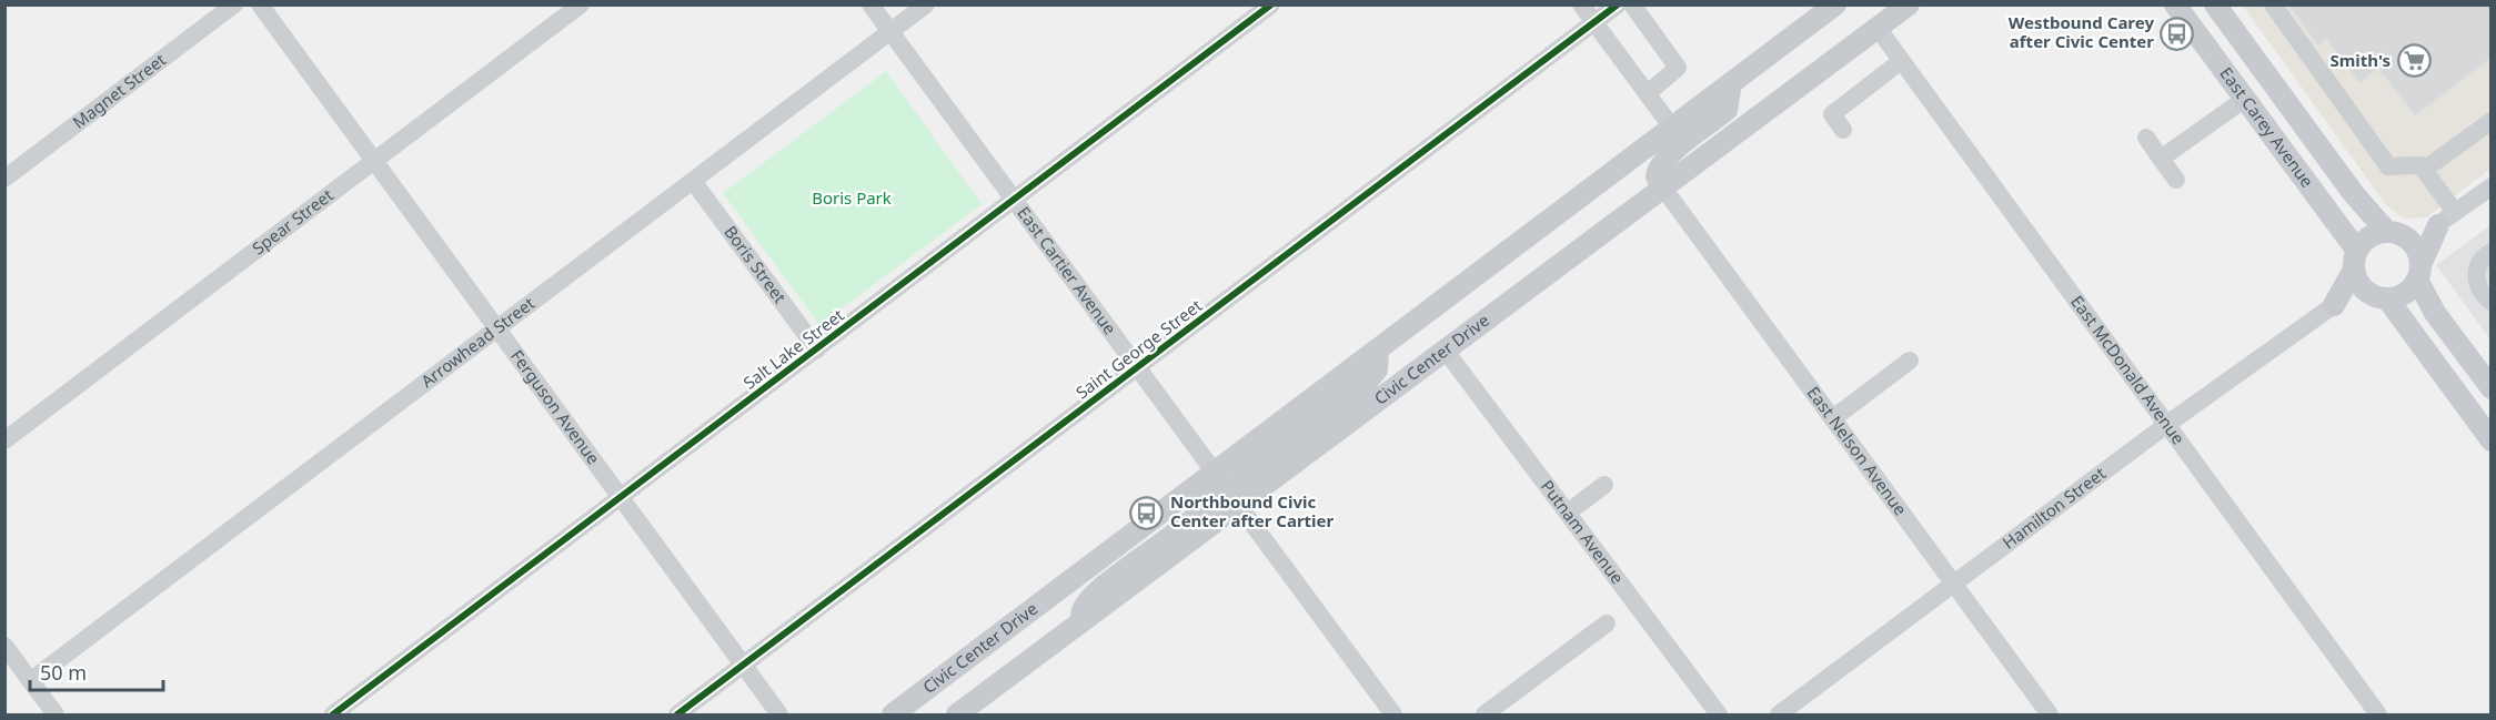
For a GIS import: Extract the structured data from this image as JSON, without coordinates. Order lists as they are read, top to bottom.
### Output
{
  "streets": {
    "main road": ["East Carey Avenue", "Civic Center Drive"],
    "street": [
      "Magnet Street",
      "Spear Street",
      "Boris Street",
      "East Cartier Avenue",
      "Arrowhead Street",
      "Salt Lake Street",
      "Saint George Street",
      "East McDonald Avenue",
      "Ferguson Avenue",
      "East Nelson Avenue",
      "Hamilton Street",
      "Putnam Avenue"
    ]
  },
  "crossings": [
    ["Spear Street", "Ferguson Avenue"],
    ["Boris Street", "Arrowhead Street"],
    ["Boris Street", "Salt Lake Street"],
    ["East Cartier Avenue", "Arrowhead Street"],
    ["East Cartier Avenue", "Salt Lake Street"],
    ["East Cartier Avenue", "Saint George Street"],
    ["East Cartier Avenue", "Civic Center Drive"],
    ["Arrowhead Street", "Ferguson Avenue"],
    ["Salt Lake Street", "Ferguson Avenue"],
    ["Saint George Street", "Ferguson Avenue"],
    ["Civic Center Drive", "East McDonald Avenue"],
    ["Civic Center Drive", "East Nelson Avenue"],
    ["Civic Center Drive", "Putnam Avenue"],
    ["East McDonald Avenue", "Hamilton Street"],
    ["East Nelson Avenue", "Hamilton Street"]
  ],
  "parks": ["Boris Park"],
  "places": {
    "bus stop": ["Westbound Carey after Civic Center", "Northbound Civic Center after Cartier"],
    "supermarket": ["Smith's"]
  },
  "scale_bar": "50 m"
}
